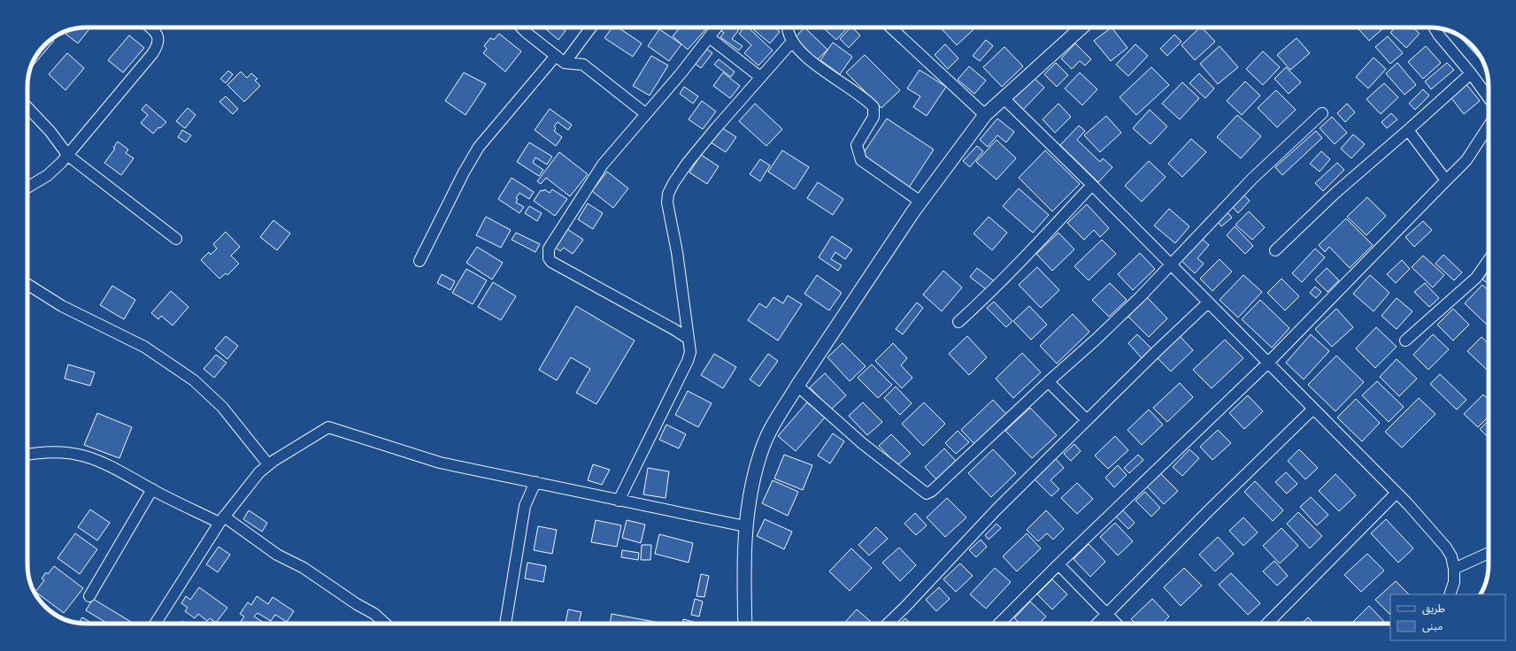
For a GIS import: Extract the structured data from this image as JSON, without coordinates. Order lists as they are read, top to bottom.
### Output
{
  "legend": ["طريق", "مبنى"]
}
